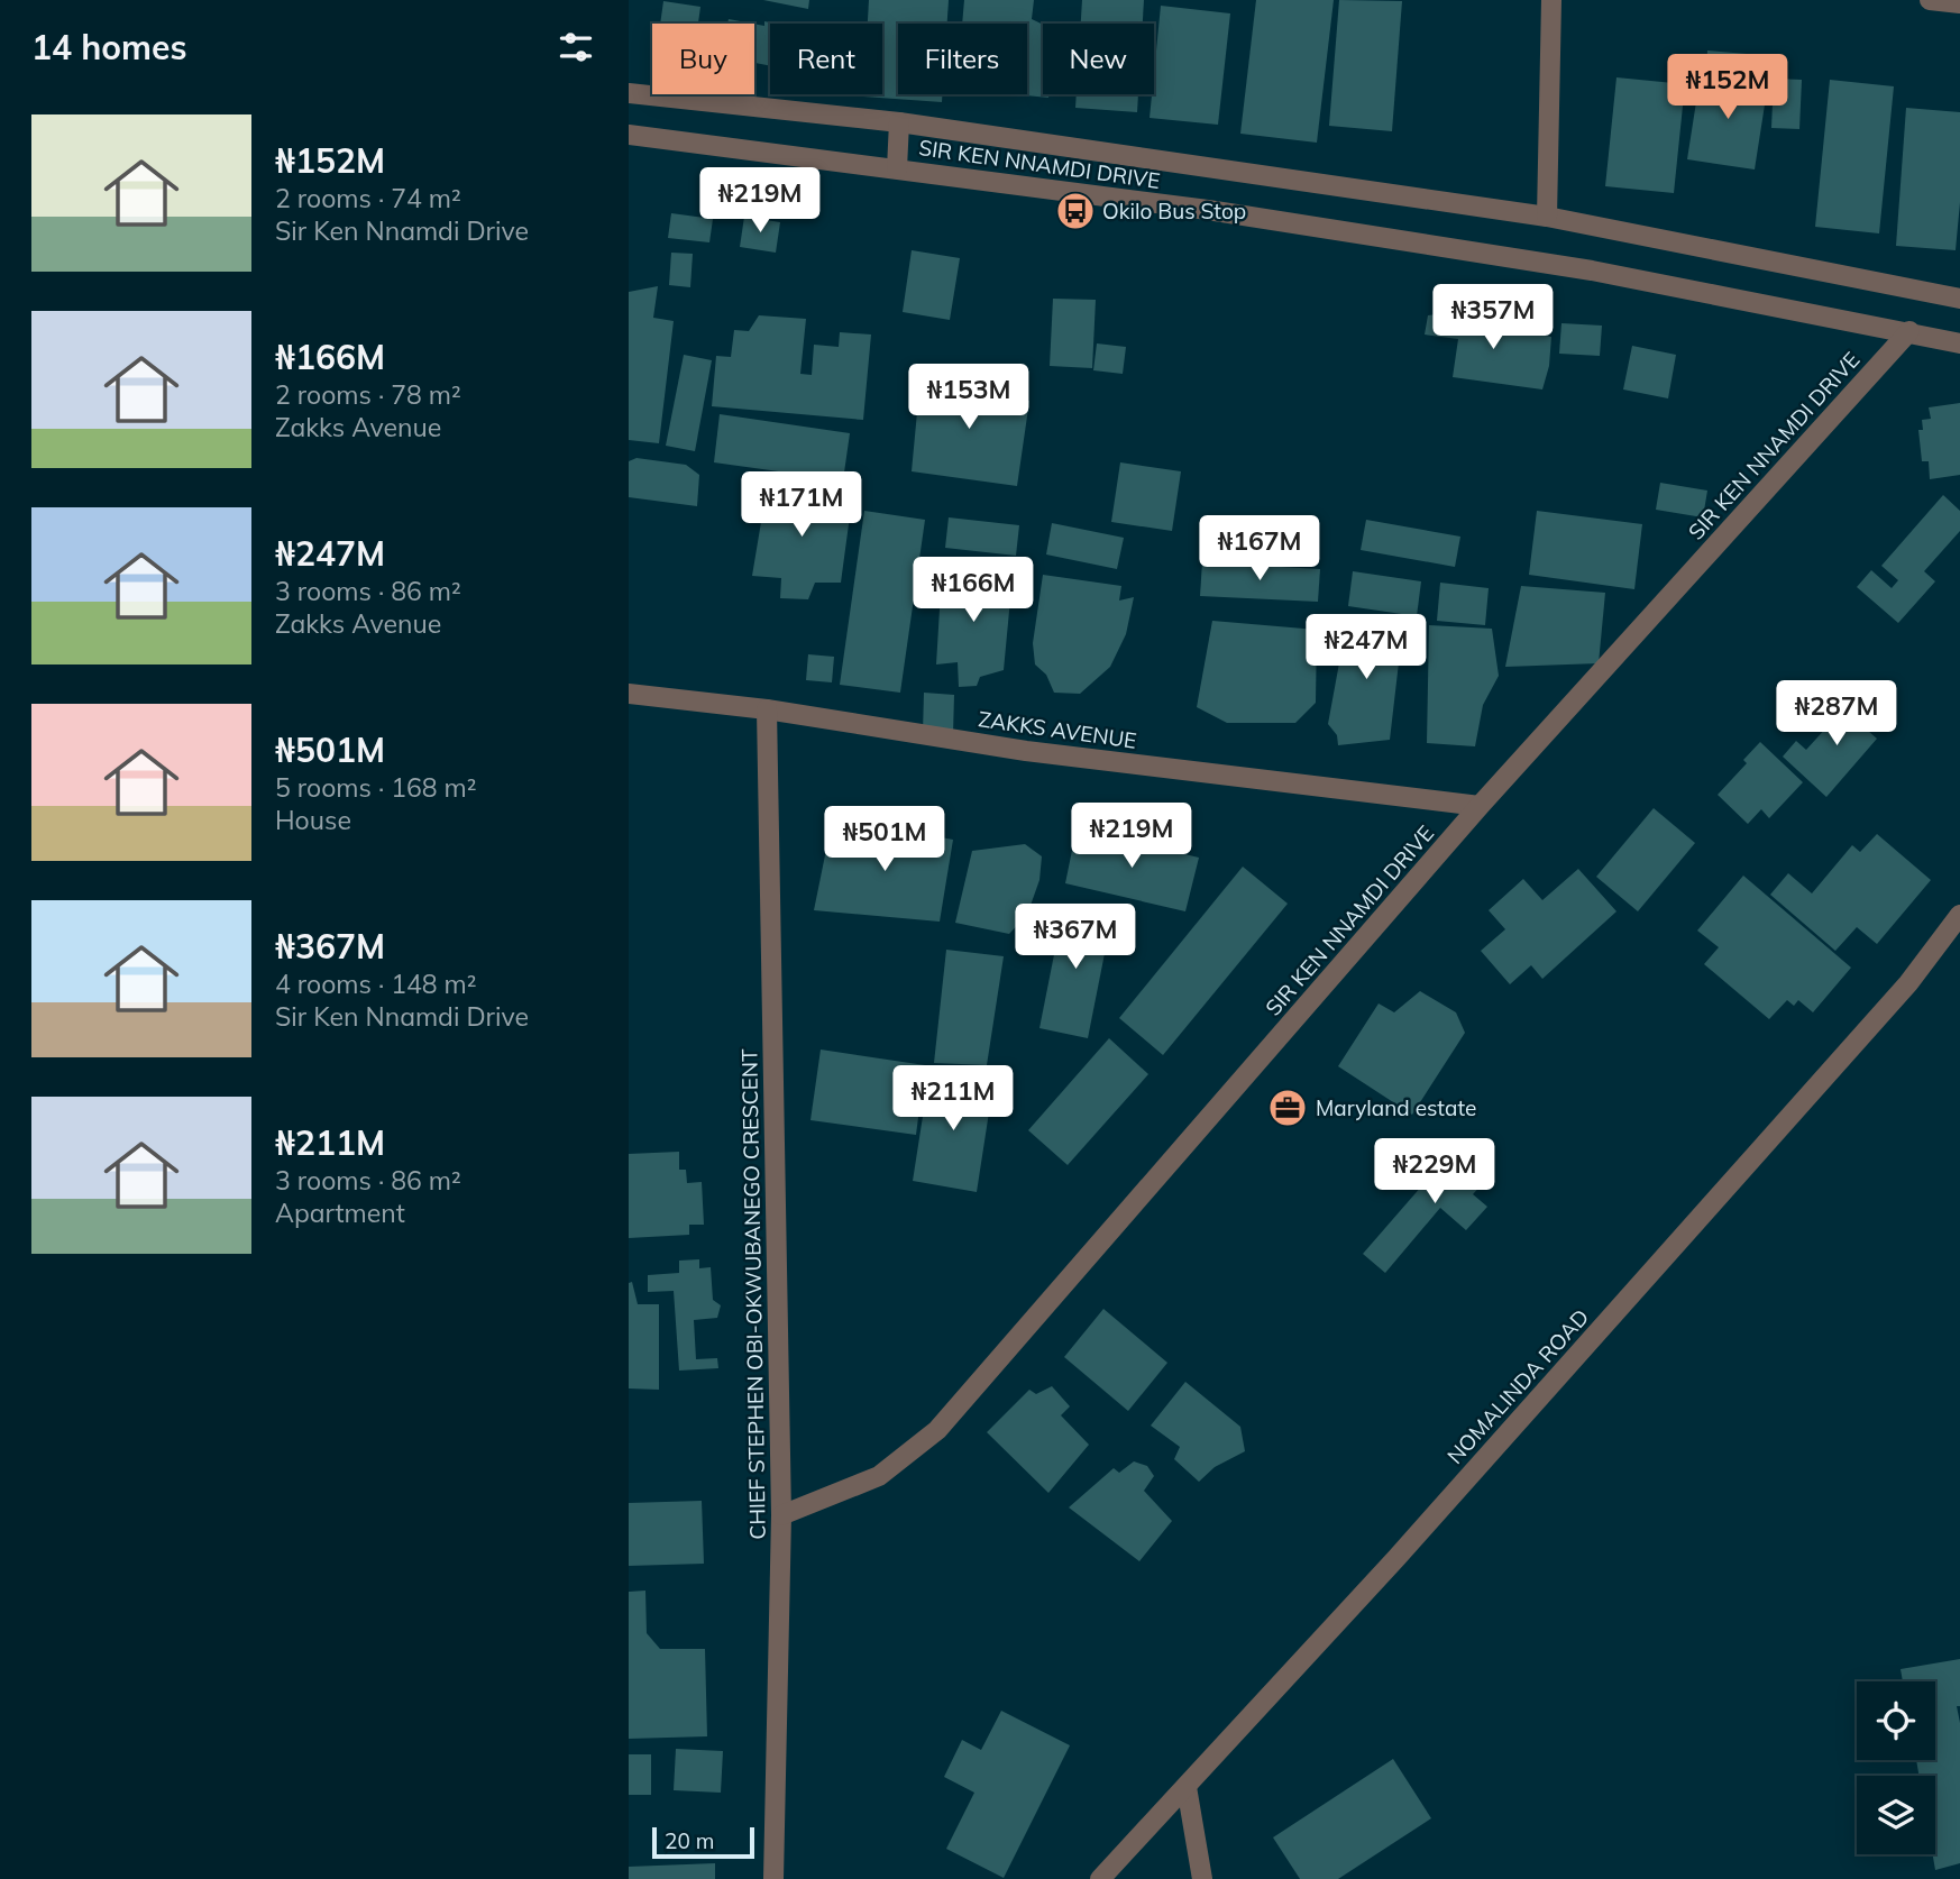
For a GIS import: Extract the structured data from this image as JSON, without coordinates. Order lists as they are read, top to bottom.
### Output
{
  "streets": {
    "street": [
      "SIR KEN NNAMDI DRIVE",
      "ZAKKS AVENUE",
      "CHIEF STEPHEN OBI-OKWUBANEGO CRESCENT",
      "NOMALINDA ROAD"
    ]
  },
  "crossings": [
    ["SIR KEN NNAMDI DRIVE", "ZAKKS AVENUE"],
    ["SIR KEN NNAMDI DRIVE", "CHIEF STEPHEN OBI-OKWUBANEGO CRESCENT"],
    ["ZAKKS AVENUE", "CHIEF STEPHEN OBI-OKWUBANEGO CRESCENT"]
  ],
  "places": {
    "bus stop": ["Okilo Bus Stop"],
    "office": ["Maryland estate"]
  },
  "scale_bar": "20 m",
  "page": {
    "heading": "14 homes",
    "chip": [
      "Buy",
      "Rent",
      "Filters",
      "New"
    ],
    "price": [
      "₦152M",
      "₦219M",
      "₦357M",
      "₦153M",
      "₦171M",
      "₦167M",
      "₦166M",
      "₦247M",
      "₦287M",
      "₦219M",
      "₦501M",
      "₦367M",
      "₦211M",
      "₦229M"
    ],
    "list": [
      {
        "name": "₦152M",
        "note": "2 rooms · 74 m² · Sir Ken Nnamdi Drive"
      },
      {
        "name": "₦166M",
        "note": "2 rooms · 78 m² · Zakks Avenue"
      },
      {
        "name": "₦247M",
        "note": "3 rooms · 86 m² · Zakks Avenue"
      },
      {
        "name": "₦501M",
        "note": "5 rooms · 168 m² · House"
      },
      {
        "name": "₦367M",
        "note": "4 rooms · 148 m² · Sir Ken Nnamdi Drive"
      },
      {
        "name": "₦211M",
        "note": "3 rooms · 86 m² · Apartment"
      }
    ],
    "scale": "20 m"
  }
}
